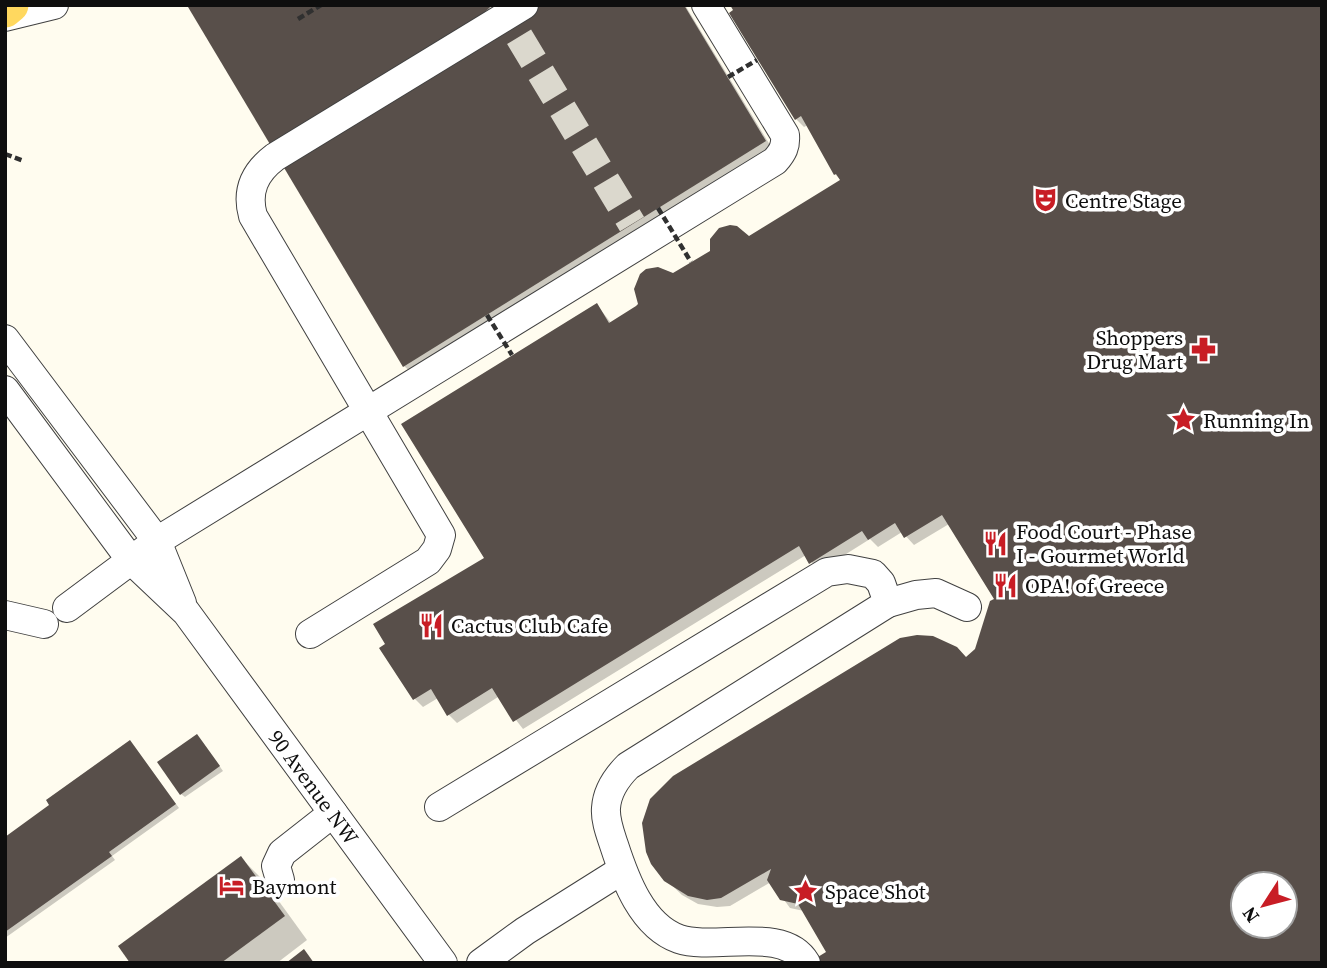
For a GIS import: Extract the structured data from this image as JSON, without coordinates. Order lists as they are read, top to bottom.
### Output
{
  "streets": {
    "street": ["90 Avenue NW"]
  },
  "places": {
    "theatre": ["Centre Stage"],
    "pharmacy": ["Shoppers Drug Mart"],
    "place": ["Running In", "Space Shot"],
    "restaurant": ["Food Court - Phase I - Gourmet World", "OPA! of Greece", "Cactus Club Cafe"],
    "hotel": ["Baymont"]
  },
  "north": "bottom left"
}
